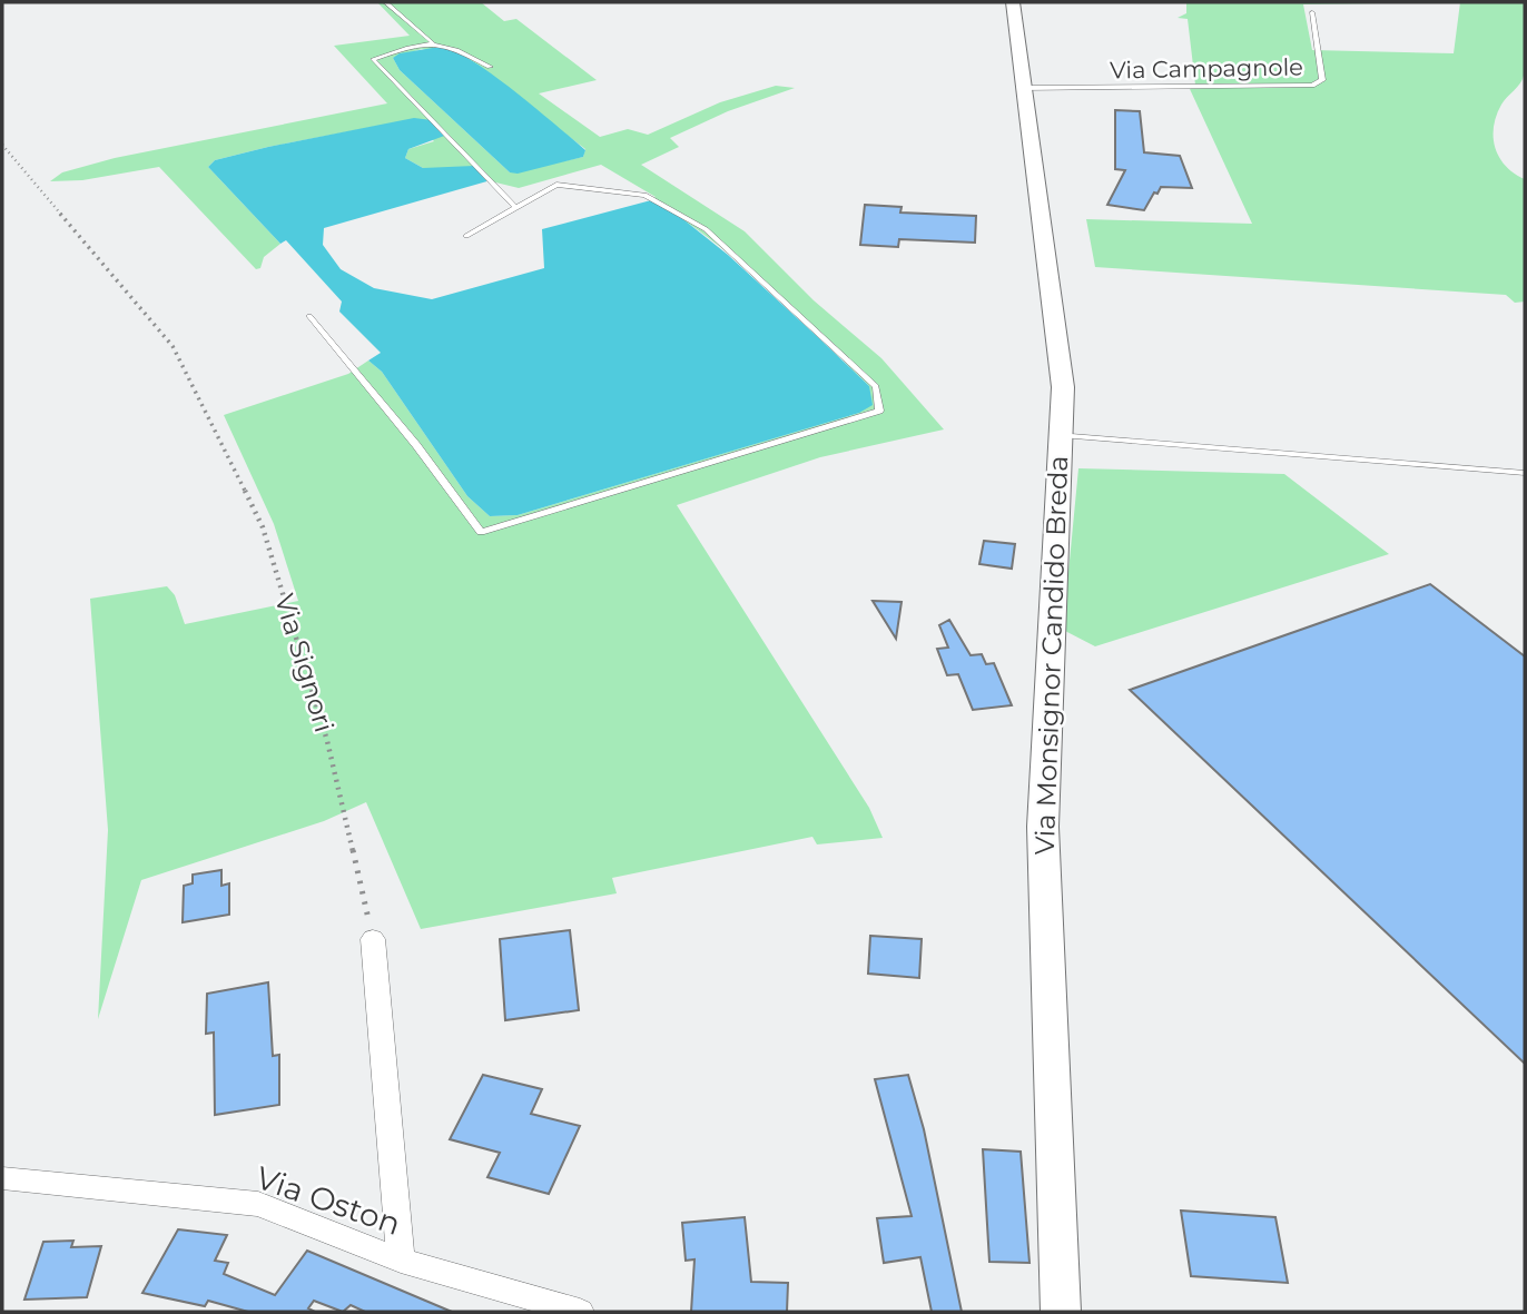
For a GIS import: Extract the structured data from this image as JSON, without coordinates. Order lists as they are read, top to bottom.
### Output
{
  "streets": {
    "main road": ["Via Monsignor Candido Breda"],
    "street": ["Via Oston"],
    "lane": ["Via Campagnole"],
    "path": ["Via Signori"]
  },
  "crossings": [
    ["Via Campagnole", "Via Monsignor Candido Breda"]
  ]
}
